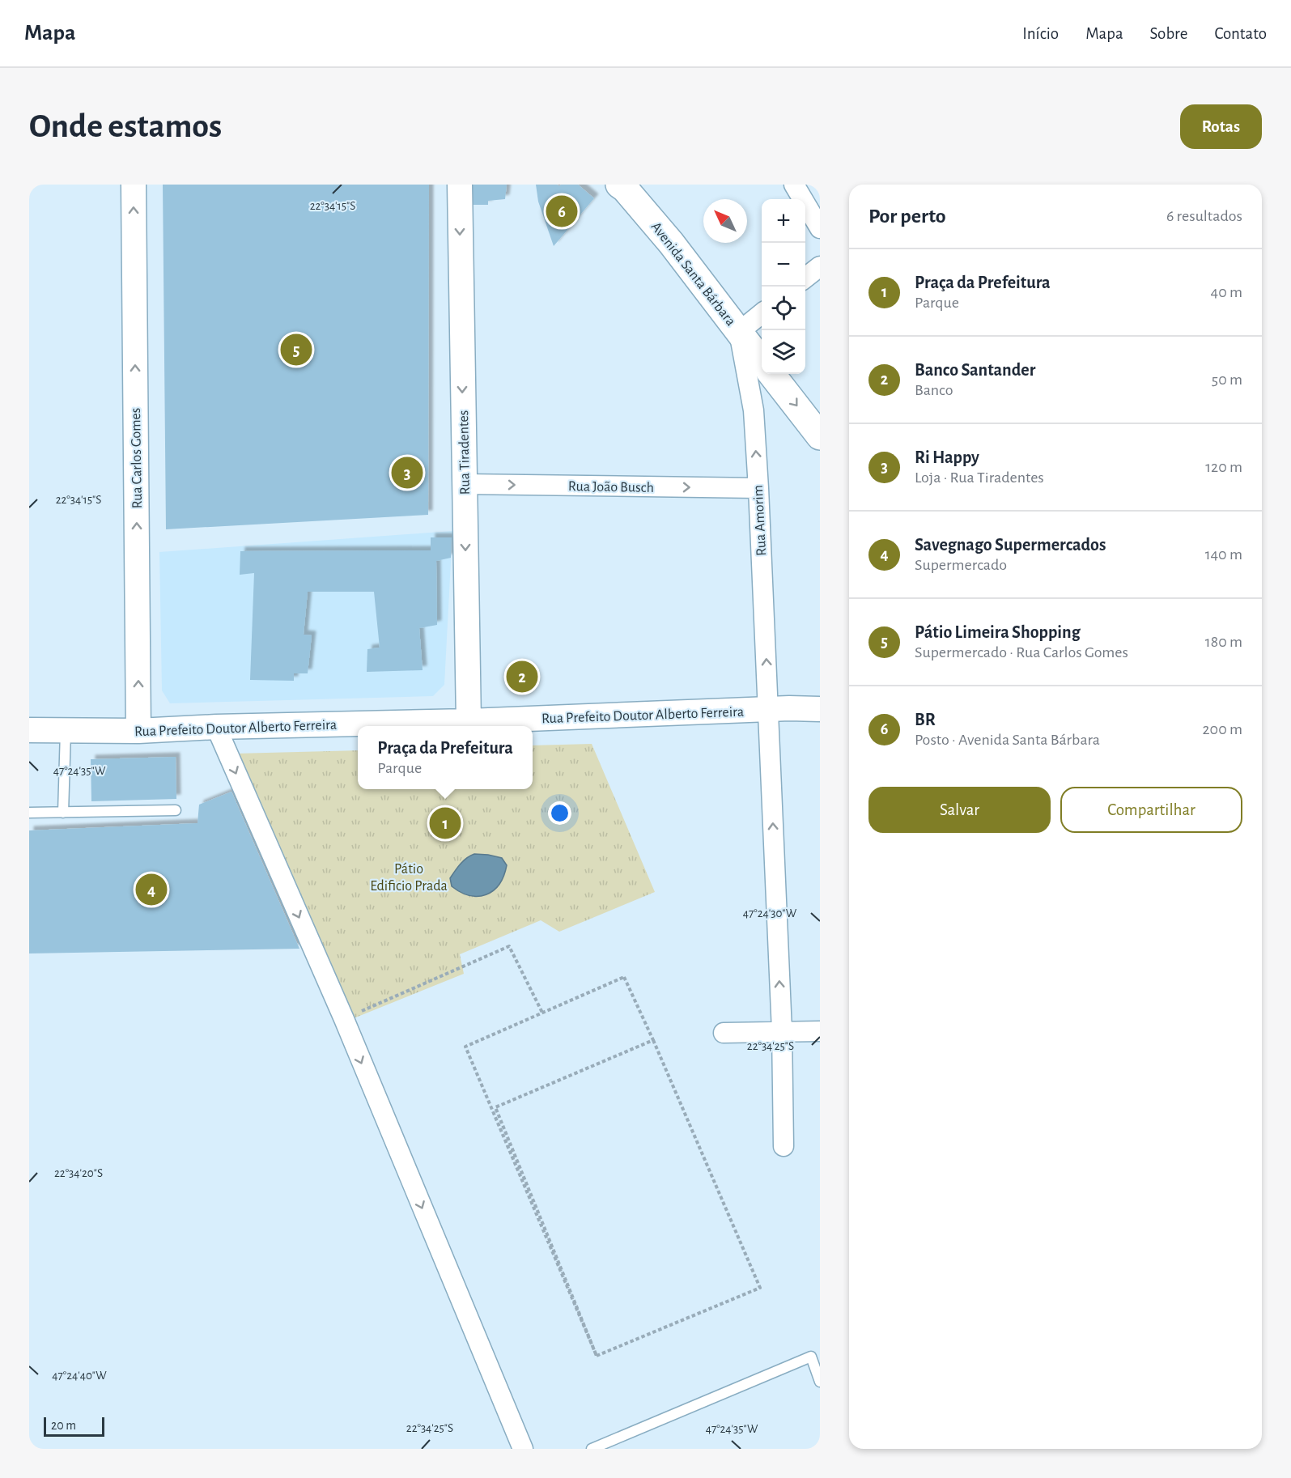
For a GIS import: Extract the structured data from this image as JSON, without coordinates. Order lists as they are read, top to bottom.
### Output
{
  "streets": {
    "main road": ["Avenida Santa Bárbara"],
    "street": [
      "Rua Tiradentes",
      "Rua Carlos Gomes",
      "Rua João Busch",
      "Rua Amorim",
      "Rua Prefeito Doutor Alberto Ferreira"
    ]
  },
  "crossings": [
    ["Avenida Santa Bárbara", "Rua Amorim"],
    ["Rua Tiradentes", "Rua João Busch"],
    ["Rua Tiradentes", "Rua Prefeito Doutor Alberto Ferreira"],
    ["Rua Carlos Gomes", "Rua Prefeito Doutor Alberto Ferreira"],
    ["Rua João Busch", "Rua Amorim"],
    ["Rua Amorim", "Rua Prefeito Doutor Alberto Ferreira"]
  ],
  "one_way": [
    "Rua Tiradentes",
    "Rua Carlos Gomes",
    "Rua João Busch",
    "Rua Amorim"
  ],
  "parks": ["Pátio Edificio Prada"],
  "scale_bar": "20 m",
  "north": "top left",
  "page": {
    "header": "Mapa",
    "nav": [
      "Início",
      "Mapa",
      "Sobre",
      "Contato"
    ],
    "buttons": [
      "Rotas",
      ["Salvar", "Compartilhar"]
    ],
    "title": "Onde estamos",
    "heading": ["Por perto", "6 resultados"],
    "pins": [
      "6",
      "5",
      "3",
      "2",
      "1",
      "4"
    ],
    "map_buttons": ["+", "−"],
    "list": [
      {
        "mark": "1",
        "name": "Praça da Prefeitura",
        "note": "Parque",
        "value": "40 m"
      },
      {
        "mark": "2",
        "name": "Banco Santander",
        "note": "Banco",
        "value": "50 m"
      },
      {
        "mark": "3",
        "name": "Ri Happy",
        "note": "Loja · Rua Tiradentes",
        "value": "120 m"
      },
      {
        "mark": "4",
        "name": "Savegnago Supermercados",
        "note": "Supermercado",
        "value": "140 m"
      },
      {
        "mark": "5",
        "name": "Pátio Limeira Shopping",
        "note": "Supermercado · Rua Carlos Gomes",
        "value": "180 m"
      },
      {
        "mark": "6",
        "name": "BR",
        "note": "Posto · Avenida Santa Bárbara",
        "value": "200 m"
      }
    ],
    "popup": ["Praça da Prefeitura", "Parque"],
    "scale": "20 m"
  },
  "coordinates": [
    "22°34'15\"S",
    "47°24'35\"W",
    "47°24'30\"W",
    "22°34'25\"S",
    "22°34'20\"S",
    "47°24'40\"W"
  ]
}
